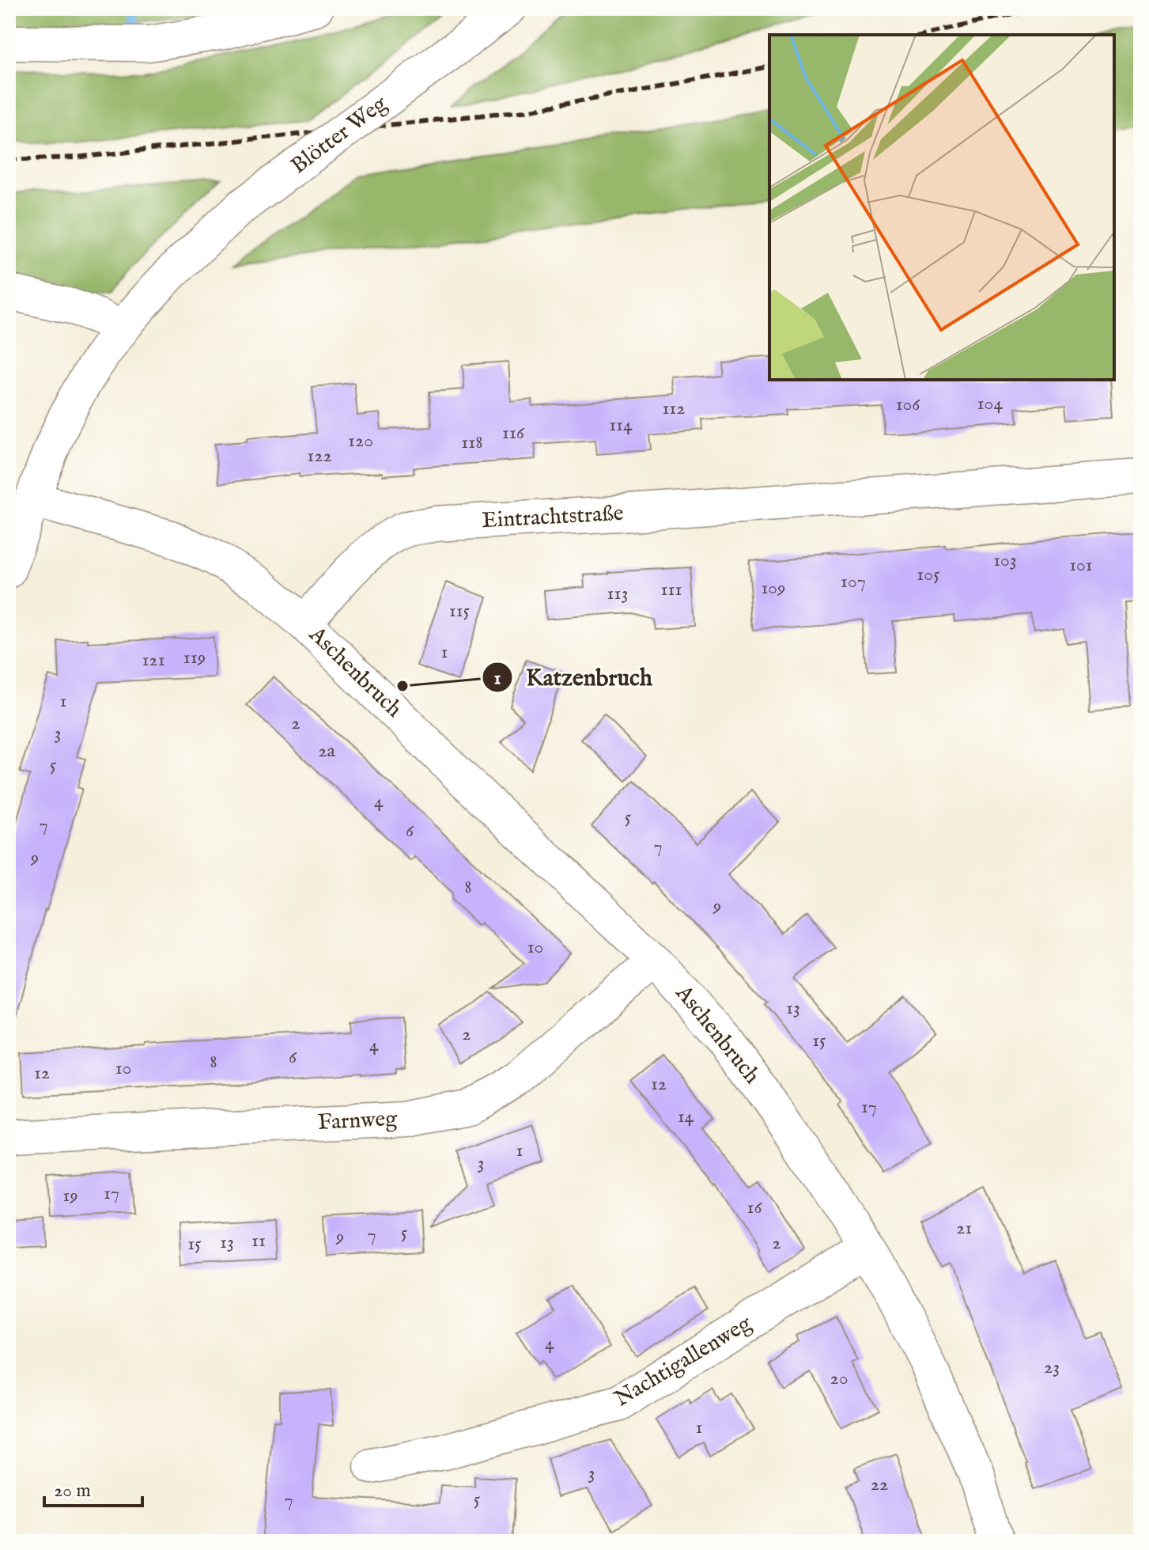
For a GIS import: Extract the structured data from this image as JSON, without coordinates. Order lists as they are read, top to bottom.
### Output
{
  "streets": {
    "street": [
      "Blötter Weg",
      "Eintrachtstraße",
      "Aschenbruch",
      "Farnweg",
      "Nachtigallenweg"
    ]
  },
  "crossings": [
    ["Eintrachtstraße", "Aschenbruch"],
    ["Aschenbruch", "Farnweg"],
    ["Aschenbruch", "Nachtigallenweg"]
  ],
  "places": ["Katzenbruch"],
  "house_numbers": [
    "104",
    "106",
    "112",
    "114",
    "116",
    "120",
    "118",
    "122",
    "103",
    "101",
    "105",
    "107",
    "109",
    "111",
    "113",
    "115",
    "1",
    "119",
    "121",
    "1",
    "2",
    "3",
    "2a",
    "5",
    "4",
    "5",
    "7",
    "6",
    "7",
    "9",
    "8",
    "9",
    "10",
    "13",
    "2",
    "15",
    "4",
    "6",
    "8",
    "10",
    "12",
    "12",
    "17",
    "14",
    "1",
    "3",
    "17",
    "19",
    "16",
    "21",
    "5",
    "7",
    "9",
    "11",
    "13",
    "2",
    "15",
    "4",
    "23",
    "20",
    "1",
    "3",
    "22",
    "5",
    "7"
  ],
  "scale_bar": "20 m"
}
